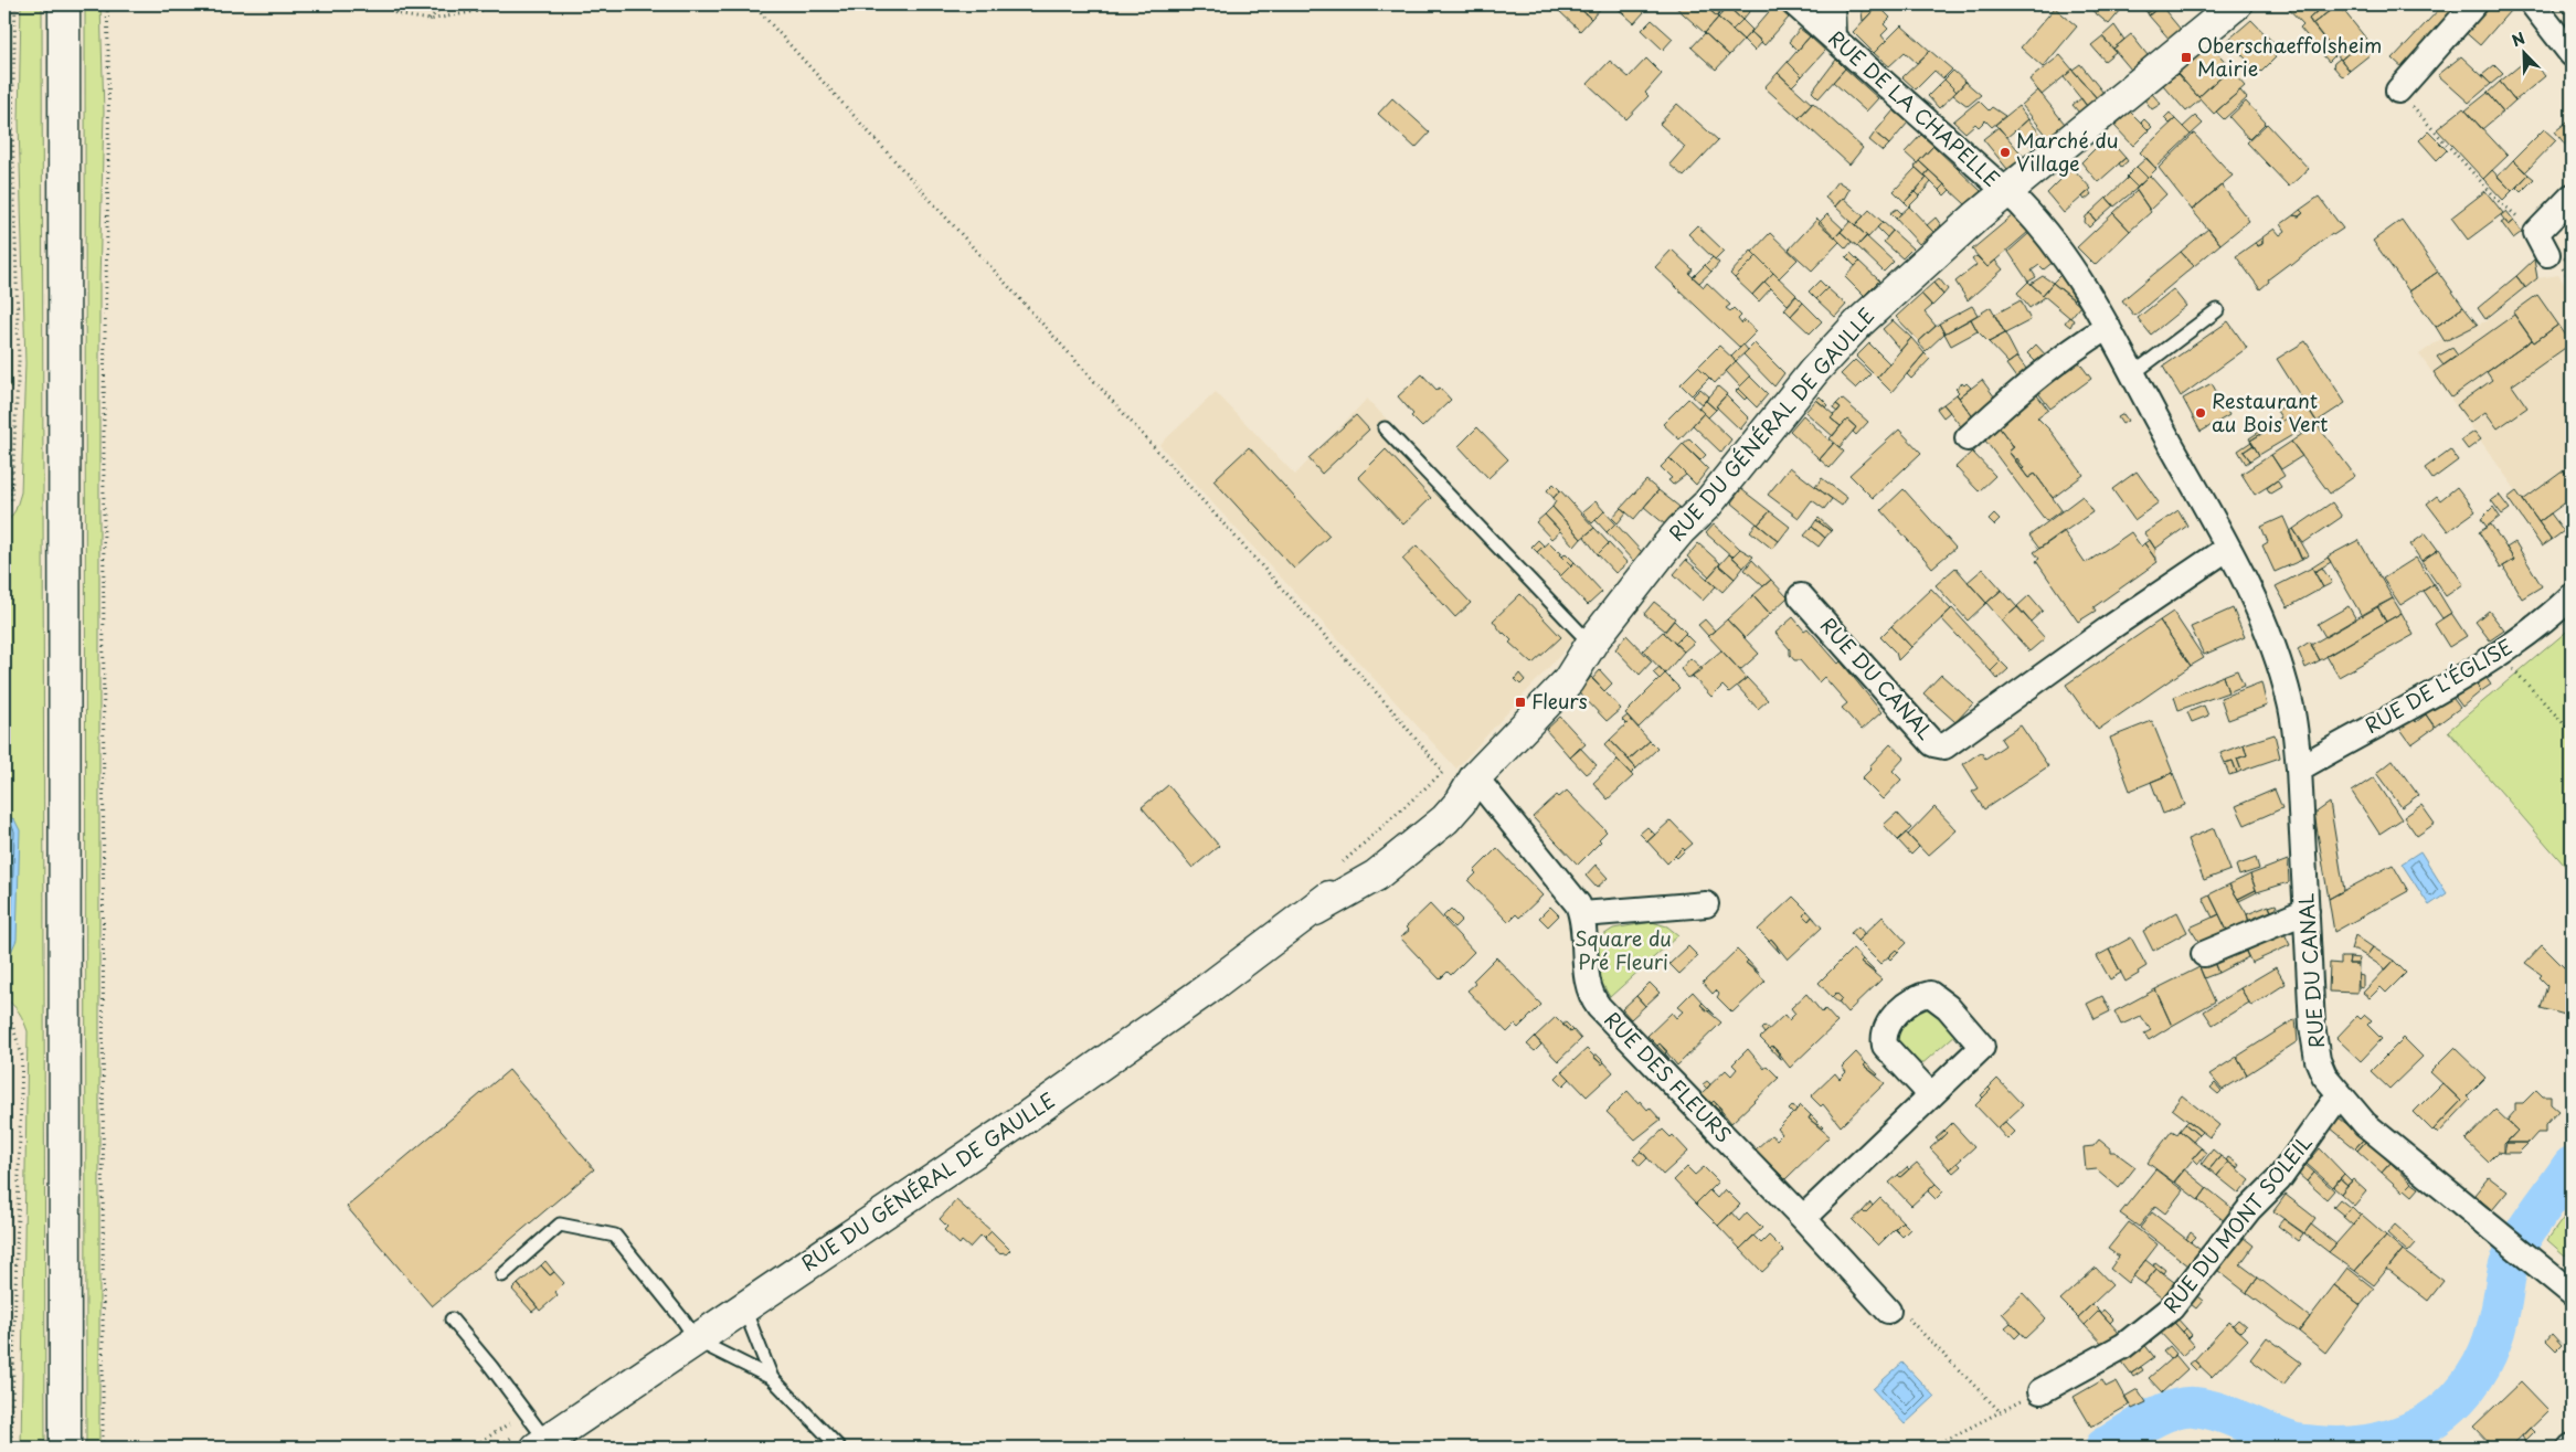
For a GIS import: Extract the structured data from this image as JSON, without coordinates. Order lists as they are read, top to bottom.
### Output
{
  "streets": {
    "street": [
      "RUE DE LA CHAPELLE",
      "RUE DU GÉNÉRAL DE GAULLE",
      "RUE DU CANAL",
      "RUE DE L'ÉGLISE",
      "RUE DES FLEURS",
      "RUE DU MONT SOLEIL"
    ]
  },
  "crossings": [
    ["RUE DE LA CHAPELLE", "RUE DU GÉNÉRAL DE GAULLE"],
    ["RUE DE LA CHAPELLE", "RUE DU CANAL"],
    ["RUE DU GÉNÉRAL DE GAULLE", "RUE DU CANAL"],
    ["RUE DU GÉNÉRAL DE GAULLE", "RUE DES FLEURS"],
    ["RUE DU CANAL", "RUE DE L'ÉGLISE"],
    ["RUE DU CANAL", "RUE DU MONT SOLEIL"]
  ],
  "parks": ["Square du Pré Fleuri"],
  "places": {
    "transit": ["Oberschaeffolsheim Mairie", "Fleurs"],
    "other": ["Marché du Village", "Restaurant au Bois Vert"]
  },
  "north": "top left"
}
